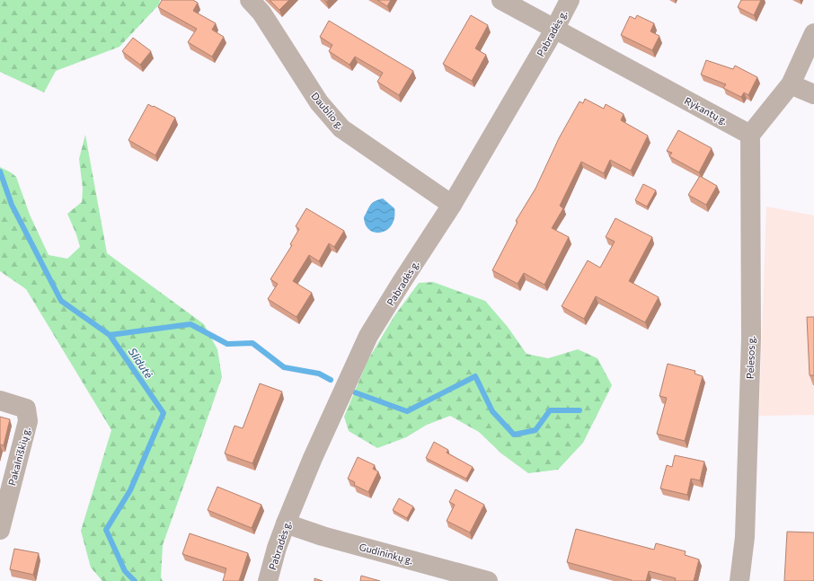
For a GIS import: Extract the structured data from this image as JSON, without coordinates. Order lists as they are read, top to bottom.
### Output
{
  "streets": {
    "street": [
      "Pabradės g.",
      "Daublio g.",
      "Rykantų g.",
      "Pelesos g.",
      "Pakalniškių g.",
      "Gudininkų g."
    ]
  },
  "crossings": [
    ["Pabradės g.", "Daublio g."],
    ["Pabradės g.", "Rykantų g."],
    ["Pabradės g.", "Gudininkų g."],
    ["Rykantų g.", "Pelesos g."]
  ],
  "water": ["Slidutė"]
}
